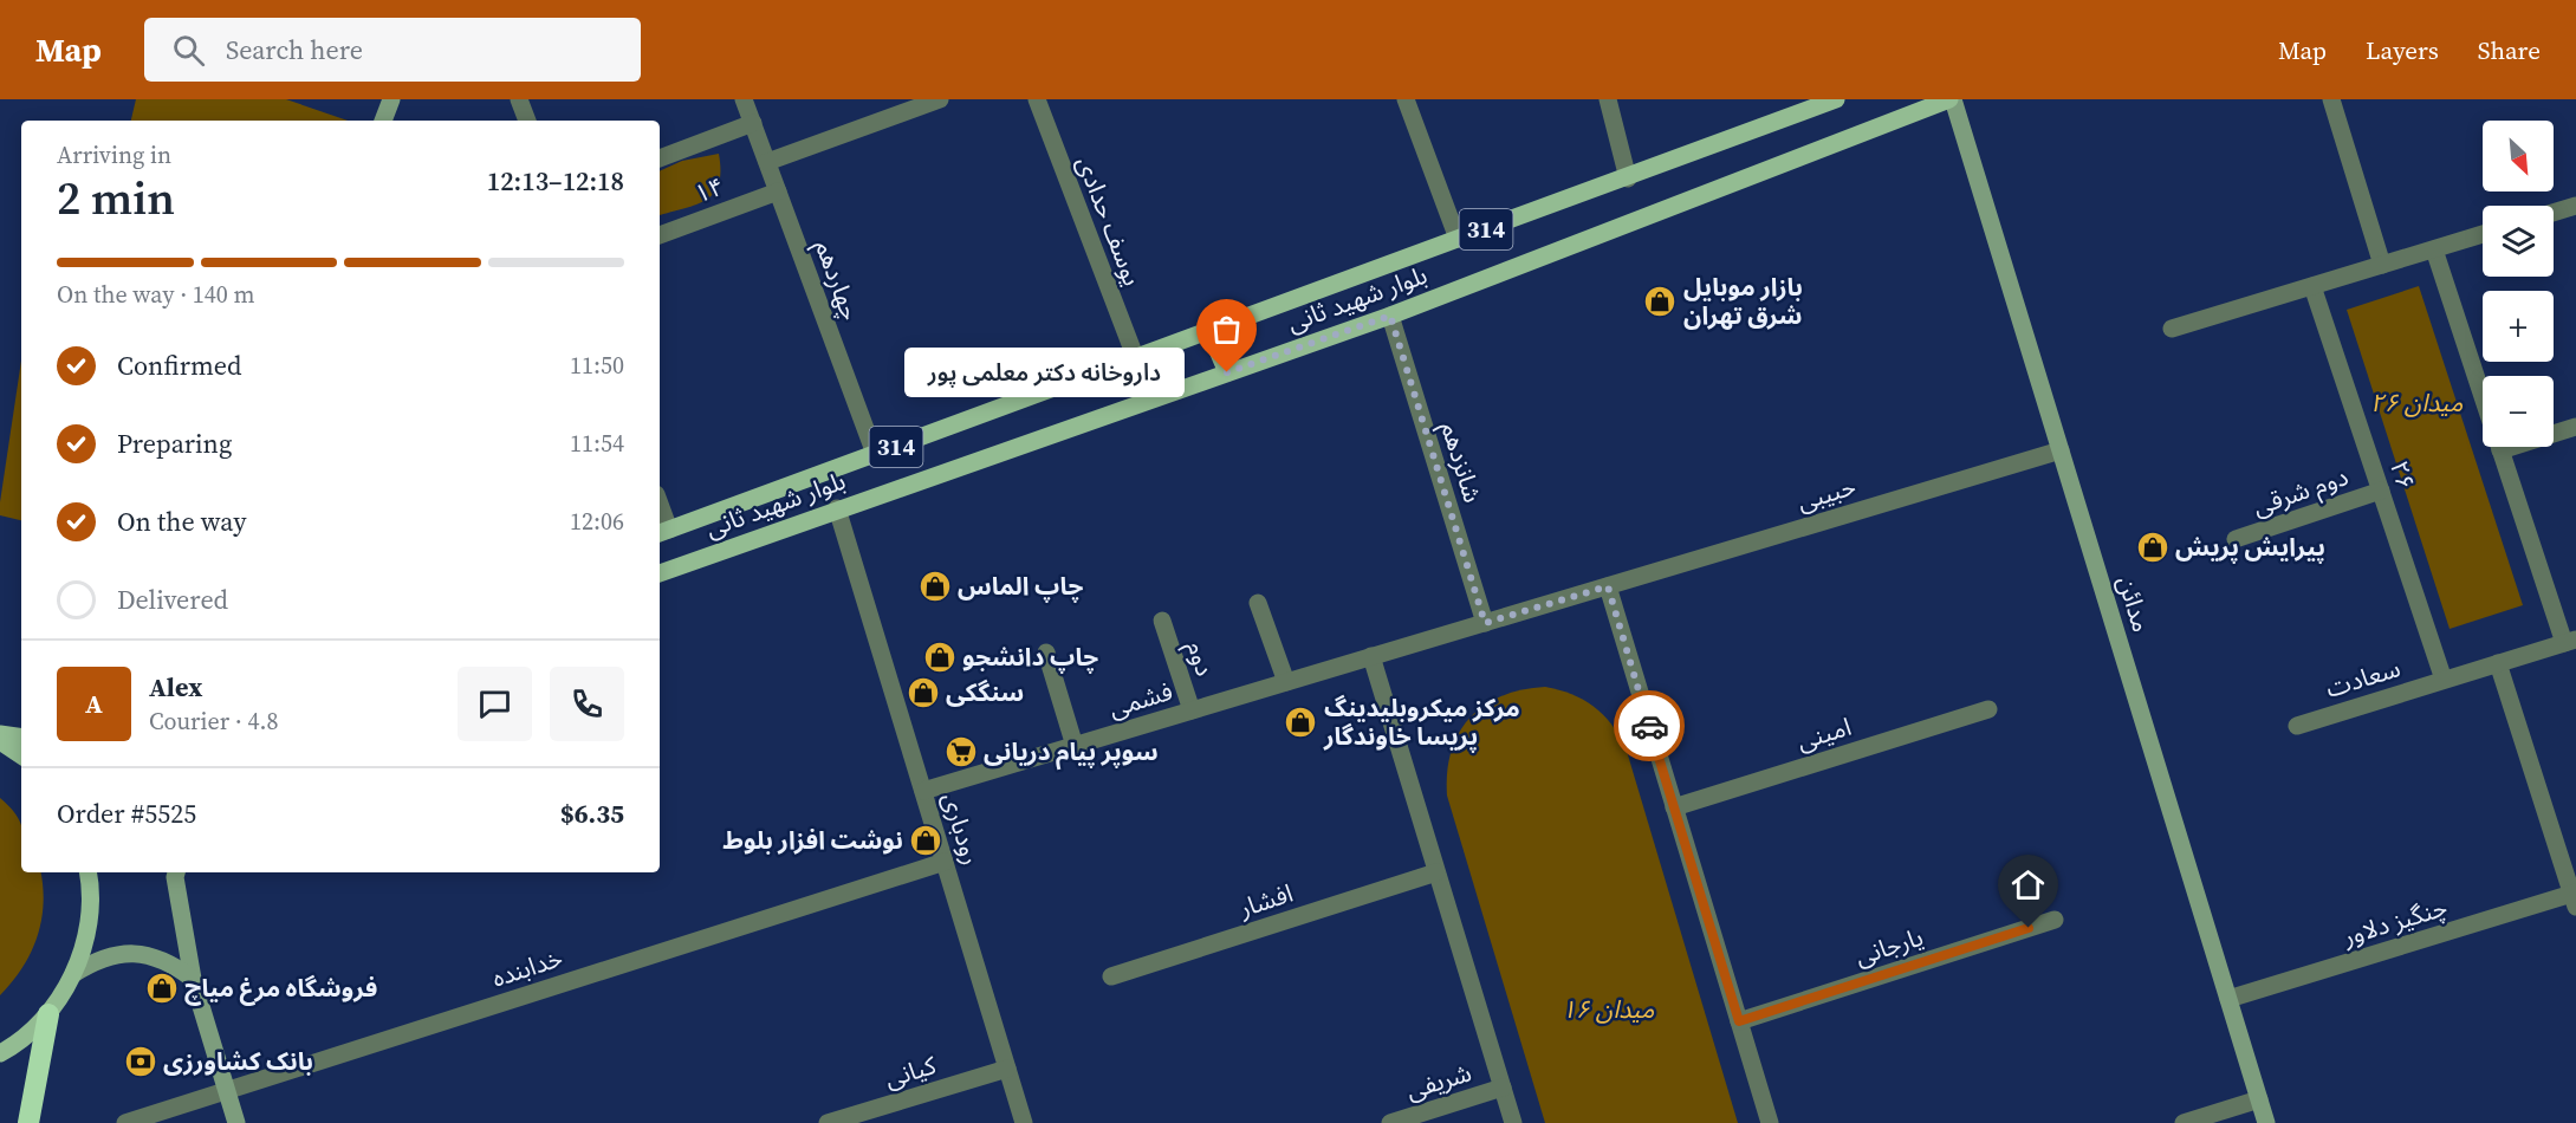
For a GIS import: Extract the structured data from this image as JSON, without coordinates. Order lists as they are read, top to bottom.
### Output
{
  "streets": {
    "main road": ["314", "بلوار شهید ثانی", "مدائن"],
    "street": [
      "۱۴",
      "یوسف حدادی",
      "چهاردهم",
      "شانزدهم",
      "۲۶",
      "دوم شرقی",
      "حبیبی",
      "دوم",
      "سعادت",
      "فشمی",
      "امینی",
      "رودباری",
      "افشار",
      "چنگیز دلاور",
      "یارجانی",
      "خدابنده",
      "کیانی",
      "شریفی"
    ]
  },
  "crossings": [
    ["۱۴", "چهاردهم"],
    ["یوسف حدادی", "بلوار شهید ثانی"],
    ["چهاردهم", "بلوار شهید ثانی"],
    ["بلوار شهید ثانی", "شانزدهم"],
    ["بلوار شهید ثانی", "مدائن"],
    ["بلوار شهید ثانی", "رودباری"],
    ["۲۶", "دوم شرقی"],
    ["۲۶", "سعادت"],
    ["حبیبی", "مدائن"],
    ["مدائن", "چنگیز دلاور"],
    ["دوم", "فشمی"],
    ["فشمی", "رودباری"],
    ["رودباری", "خدابنده"],
    ["رودباری", "کیانی"]
  ],
  "parks": ["میدان ۲۶", "میدان ۱۶"],
  "places": {
    "shop": [
      "بازار موبایل شرق تهران",
      "پیرایش پریش",
      "چاپ‌ الماس",
      "چاپ دانشجو",
      "سنگکی",
      "مرکز میکروبلیدینگ پریسا خاوندگار",
      "نوشت افزار بلوط",
      "فروشگاه مرغ میاچ"
    ],
    "other": ["داروخانه دکتر معلمی پور"],
    "supermarket": ["سوپر پیام دریانی"],
    "bank": ["بانک کشاورزی"]
  },
  "north": "bottom right",
  "page": {
    "header": "Map",
    "search": "Search here",
    "nav": ["Map", "Layers", "Share"],
    "map_buttons": ["+", "−"],
    "heading": ["2 min", "Arriving in", "12:13–12:18"],
    "panel": [
      "Alex",
      "Courier · 4.8",
      "Order #5525",
      "$6.35"
    ],
    "bar": "On the way · 140 m",
    "list": [
      ["Confirmed", "11:50"],
      ["Preparing", "11:54"],
      ["On the way", "12:06"],
      "Delivered"
    ],
    "bubble": "داروخانه دکتر معلمی پور",
    "round": "A"
  }
}
